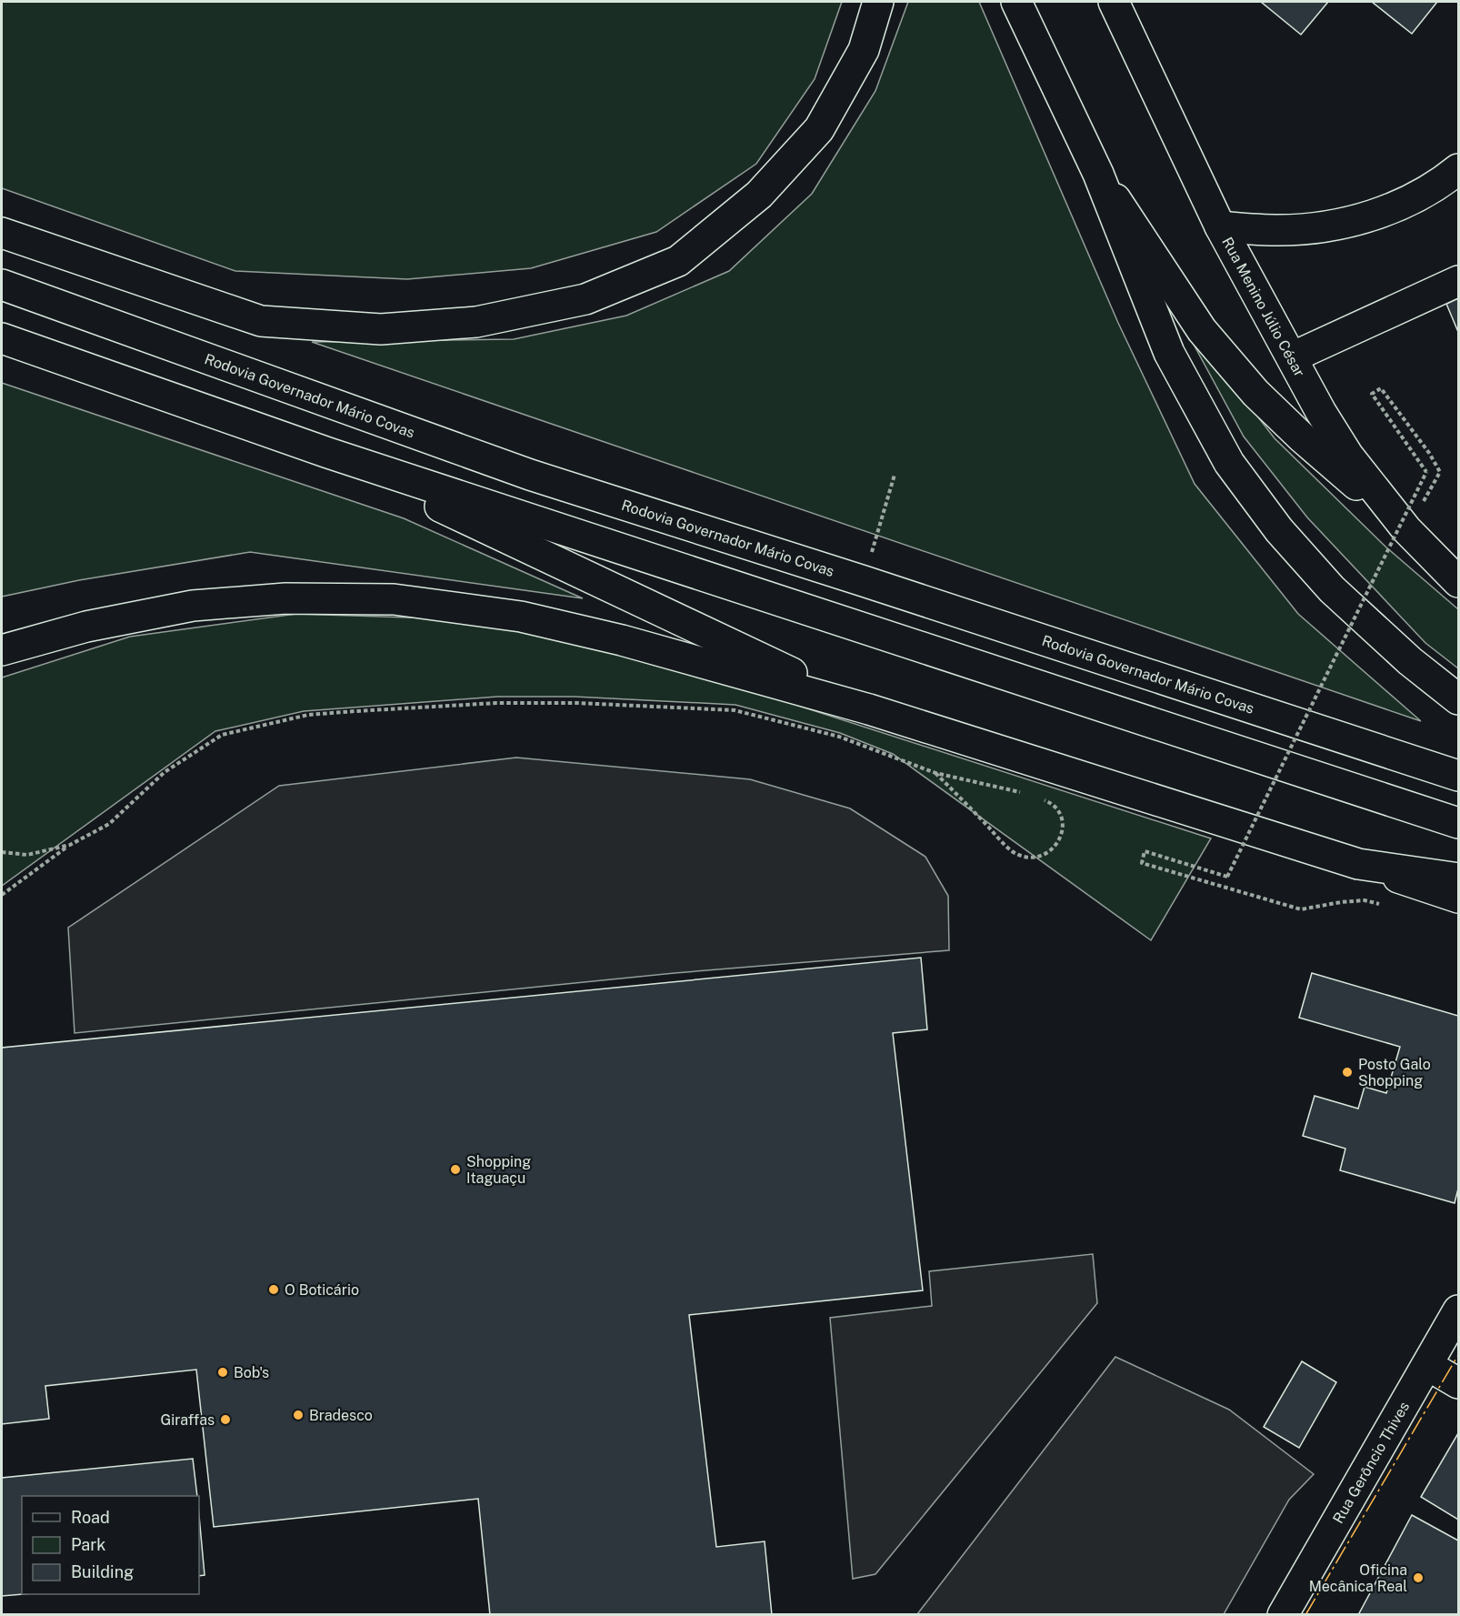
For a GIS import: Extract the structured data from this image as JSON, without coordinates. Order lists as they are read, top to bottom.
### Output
{
  "streets": {
    "main road": ["Rua Menino Júlio César", "Rodovia Governador Mário Covas", "Rua Gerôncio Thives"]
  },
  "places": [
    "Posto Galo Shopping",
    "Shopping Itaguaçu",
    "O Boticário",
    "Bob's",
    "Bradesco",
    "Giraffas",
    "Oficina Mecânica Real"
  ],
  "legend": ["Road", "Park", "Building"]
}
